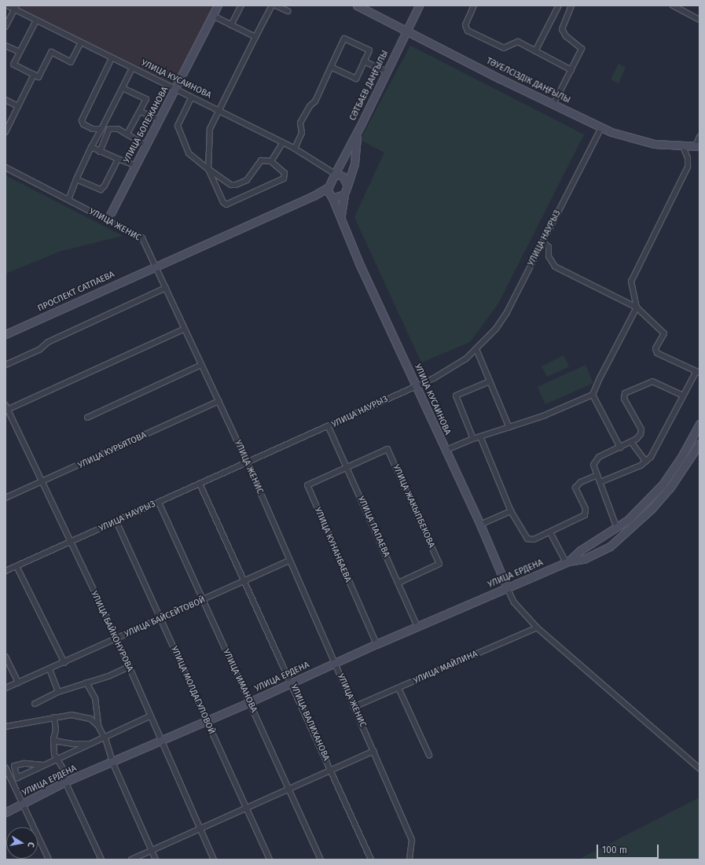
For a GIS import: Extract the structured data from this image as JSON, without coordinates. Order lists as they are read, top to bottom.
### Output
{
  "streets": {
    "street": [
      "УЛИЦА КУСАИНОВА",
      "ТӘУЕЛСІЗДІК ДАҢҒЫЛЫ",
      "СӘТБАЕВ ДАҢҒЫЛЫ",
      "УЛИЦА БОПЕЖАНОВА",
      "УЛИЦА ЖЕНИС",
      "УЛИЦА НАУРЫЗ",
      "ПРОСПЕКТ САТПАЕВА",
      "УЛИЦА КУРЬЯТОВА",
      "УЛИЦА ЖАКЫПБЕКОВА",
      "УЛИЦА ПАПАЕВА",
      "УЛИЦА КУНАНБАЕВА",
      "УЛИЦА ЕРДЕНА",
      "УЛИЦА БАЙСЕЙТОВОЙ",
      "УЛИЦА БАЙКОНУРОВА",
      "УЛИЦА МАЙЛИНА",
      "УЛИЦА ИМАНОВА",
      "УЛИЦА МОЛДАГУЛОВОЙ",
      "УЛИЦА ВАЛИХАНОВА"
    ]
  },
  "crossings": [
    ["УЛИЦА КУСАИНОВА", "СӘТБАЕВ ДАҢҒЫЛЫ"],
    ["УЛИЦА КУСАИНОВА", "УЛИЦА БОПЕЖАНОВА"],
    ["УЛИЦА КУСАИНОВА", "УЛИЦА НАУРЫЗ"],
    ["УЛИЦА КУСАИНОВА", "УЛИЦА ЕРДЕНА"],
    ["ТӘУЕЛСІЗДІК ДАҢҒЫЛЫ", "СӘТБАЕВ ДАҢҒЫЛЫ"],
    ["ТӘУЕЛСІЗДІК ДАҢҒЫЛЫ", "УЛИЦА НАУРЫЗ"],
    ["УЛИЦА БОПЕЖАНОВА", "УЛИЦА ЖЕНИС"],
    ["УЛИЦА ЖЕНИС", "УЛИЦА НАУРЫЗ"],
    ["УЛИЦА ЖЕНИС", "ПРОСПЕКТ САТПАЕВА"],
    ["УЛИЦА ЖЕНИС", "УЛИЦА КУРЬЯТОВА"],
    ["УЛИЦА ЖЕНИС", "УЛИЦА ЕРДЕНА"],
    ["УЛИЦА ЖЕНИС", "УЛИЦА БАЙСЕЙТОВОЙ"],
    ["УЛИЦА ЖЕНИС", "УЛИЦА МАЙЛИНА"],
    ["УЛИЦА НАУРЫЗ", "УЛИЦА ПАПАЕВА"],
    ["УЛИЦА НАУРЫЗ", "УЛИЦА БАЙКОНУРОВА"],
    ["УЛИЦА НАУРЫЗ", "УЛИЦА ИМАНОВА"],
    ["УЛИЦА НАУРЫЗ", "УЛИЦА МОЛДАГУЛОВОЙ"],
    ["УЛИЦА НАУРЫЗ", "УЛИЦА ВАЛИХАНОВА"],
    ["УЛИЦА КУРЬЯТОВА", "УЛИЦА БАЙКОНУРОВА"],
    ["УЛИЦА ЖАКЫПБЕКОВА", "УЛИЦА ПАПАЕВА"],
    ["УЛИЦА ЖАКЫПБЕКОВА", "УЛИЦА КУНАНБАЕВА"],
    ["УЛИЦА ПАПАЕВА", "УЛИЦА КУНАНБАЕВА"],
    ["УЛИЦА ПАПАЕВА", "УЛИЦА ЕРДЕНА"],
    ["УЛИЦА КУНАНБАЕВА", "УЛИЦА ЕРДЕНА"],
    ["УЛИЦА ЕРДЕНА", "УЛИЦА БАЙКОНУРОВА"],
    ["УЛИЦА ЕРДЕНА", "УЛИЦА ИМАНОВА"],
    ["УЛИЦА ЕРДЕНА", "УЛИЦА МОЛДАГУЛОВОЙ"],
    ["УЛИЦА ЕРДЕНА", "УЛИЦА ВАЛИХАНОВА"],
    ["УЛИЦА БАЙСЕЙТОВОЙ", "УЛИЦА БАЙКОНУРОВА"],
    ["УЛИЦА БАЙСЕЙТОВОЙ", "УЛИЦА ИМАНОВА"],
    ["УЛИЦА БАЙСЕЙТОВОЙ", "УЛИЦА МОЛДАГУЛОВОЙ"],
    ["УЛИЦА БАЙСЕЙТОВОЙ", "УЛИЦА ВАЛИХАНОВА"]
  ],
  "scale_bar": "100 m",
  "north": "right"
}
